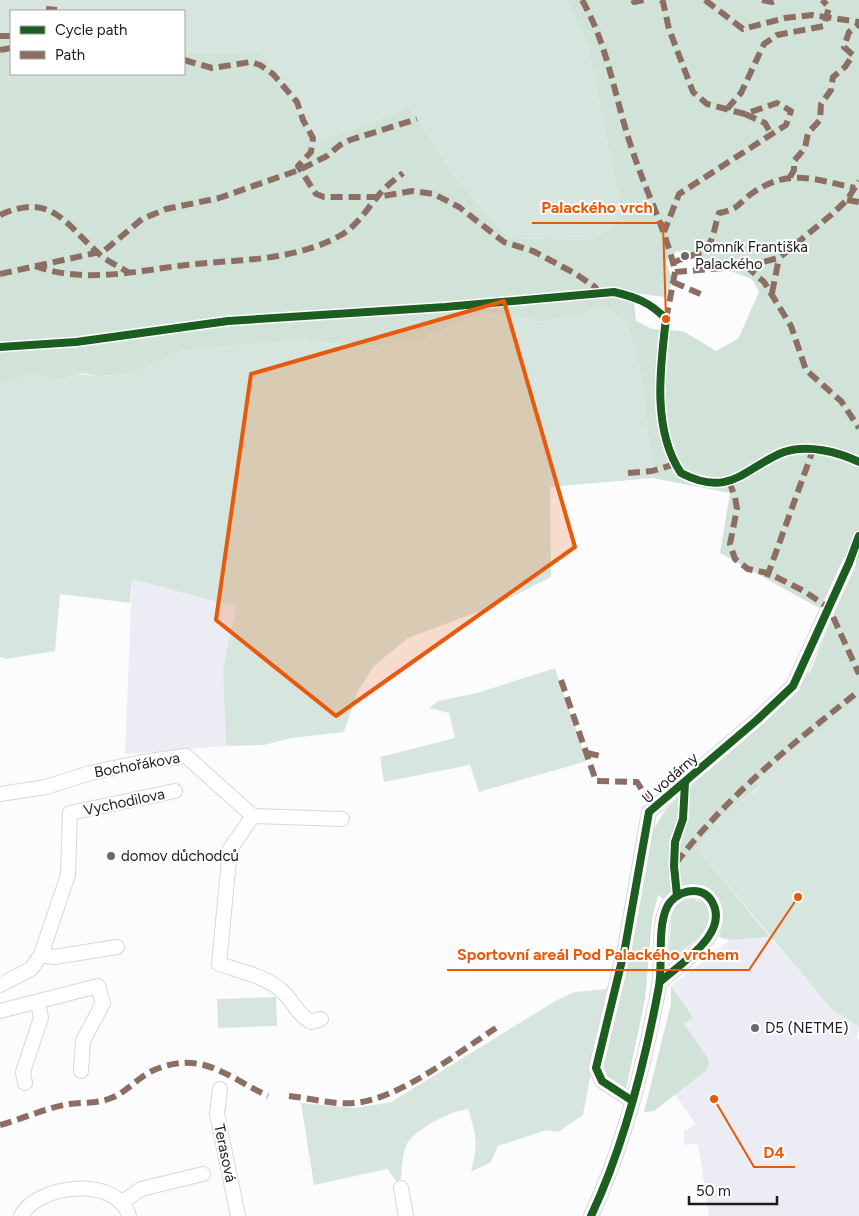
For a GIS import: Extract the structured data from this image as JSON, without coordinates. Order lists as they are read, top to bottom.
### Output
{
  "streets": {
    "street": [
      "Bochořákova",
      "U vodárny",
      "Vychodilova",
      "Terasová"
    ]
  },
  "places": [
    "Pomník Františka Palackého",
    "Palackého vrch",
    "domov důchodců",
    "Sportovní areál Pod Palackého vrchem",
    "D5 (NETME)",
    "D4"
  ],
  "legend": ["Cycle path", "Path"],
  "scale_bar": "50 m"
}
